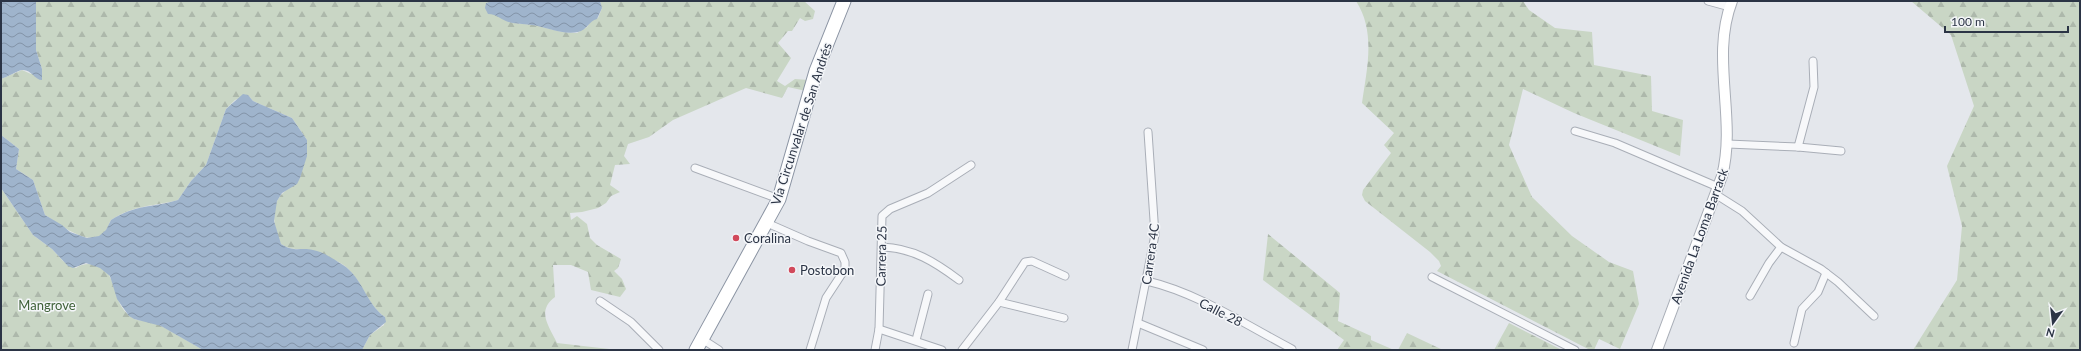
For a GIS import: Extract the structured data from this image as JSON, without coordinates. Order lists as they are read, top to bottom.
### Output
{
  "streets": {
    "highway": ["Vía Circunvalar de San Andrés"],
    "main road": ["Avenida La Loma Barrack"],
    "street": ["Carrera 4C", "Carrera 25", "Calle 28"]
  },
  "crossings": [
    ["Carrera 4C", "Calle 28"]
  ],
  "parks": ["Mangrove"],
  "places": ["Coralina", "Postobon"],
  "scale_bar": "100 m",
  "north": "bottom"
}
